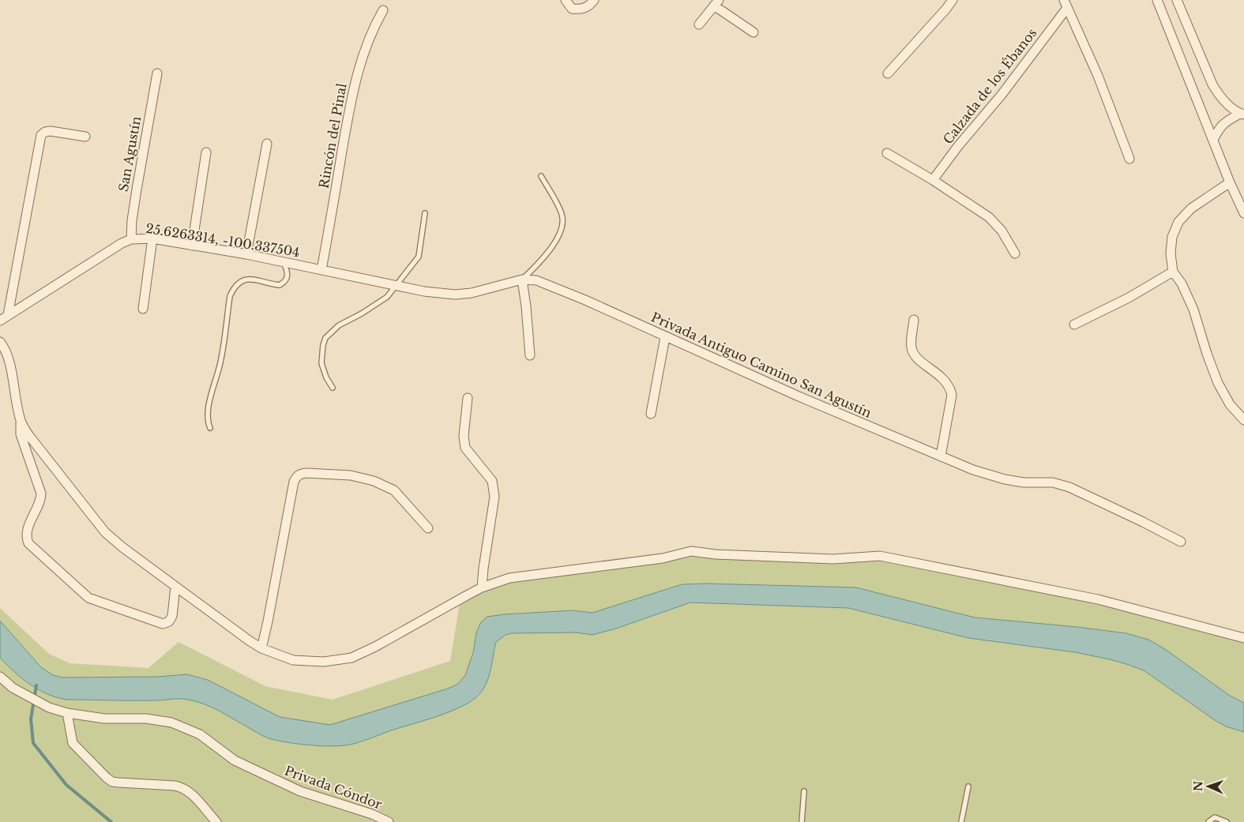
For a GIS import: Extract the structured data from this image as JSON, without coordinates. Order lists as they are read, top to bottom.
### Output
{
  "streets": {
    "street": [
      "Calzada de los Ébanos",
      "Rincón del Pinal",
      "San Agustín",
      "25.6263314, -100.337504",
      "Privada Antiguo Camino San Agustín",
      "Privada Cóndor"
    ]
  },
  "crossings": [
    ["Rincón del Pinal", "25.6263314, -100.337504"],
    ["Rincón del Pinal", "Privada Antiguo Camino San Agustín"],
    ["San Agustín", "25.6263314, -100.337504"],
    ["25.6263314, -100.337504", "Privada Antiguo Camino San Agustín"]
  ],
  "north": "left"
}
